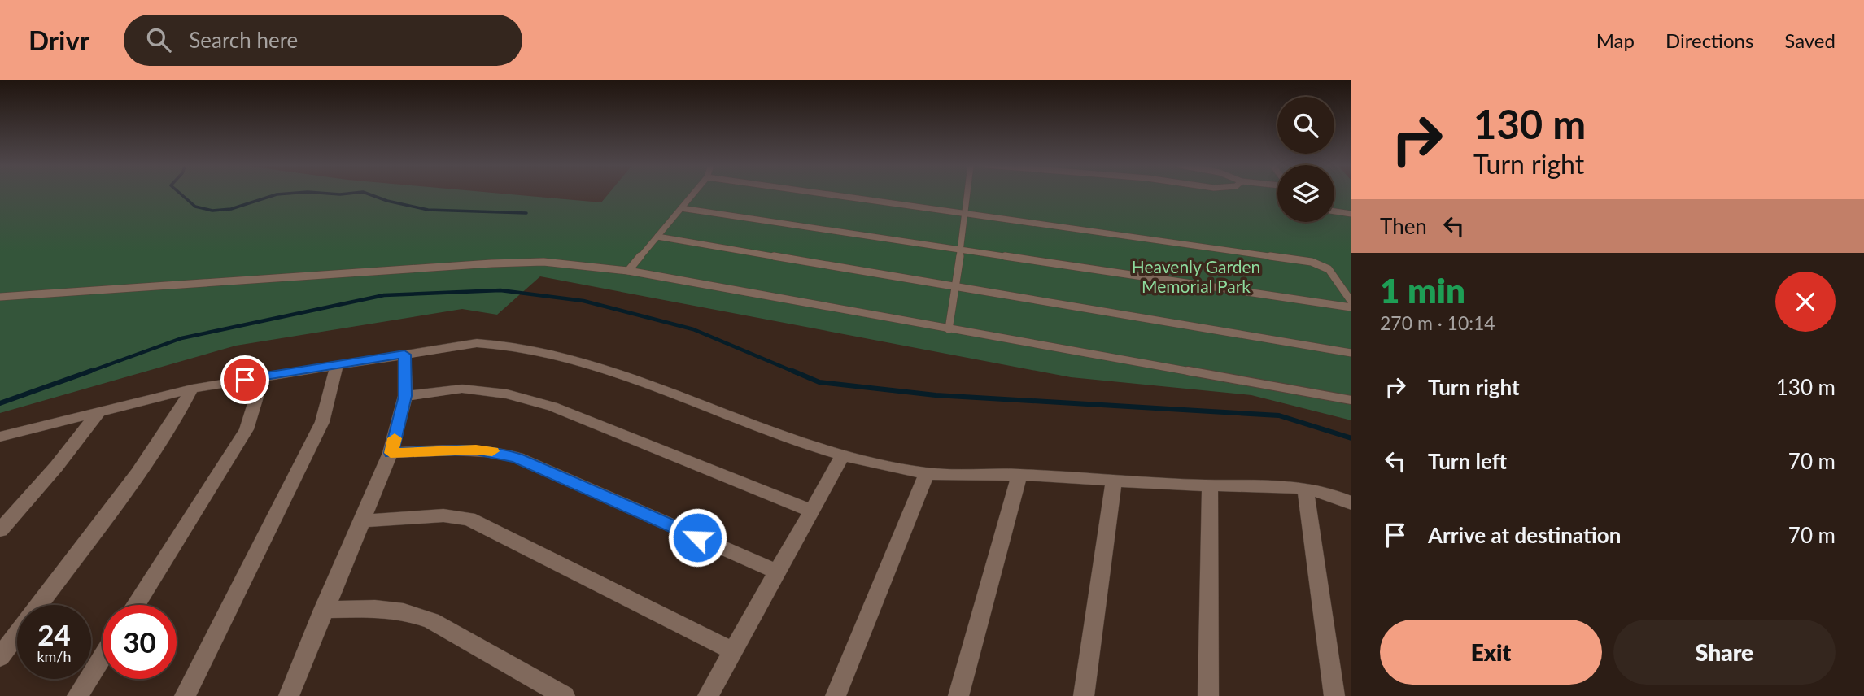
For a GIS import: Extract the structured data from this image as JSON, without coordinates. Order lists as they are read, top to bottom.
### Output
{
  "parks": ["Heavenly Garden Memorial Park"],
  "page": {
    "header": "Drivr",
    "search": "Search here",
    "nav": ["Map", "Directions", "Saved"],
    "turn": ["130 m", "Turn right"],
    "then": "Then",
    "heading": ["1 min", "270 m · 10:14"],
    "list": [
      {
        "name": "Turn right",
        "value": "130 m"
      },
      {
        "name": "Turn left",
        "value": "70 m"
      },
      {
        "name": "Arrive at destination",
        "value": "70 m"
      }
    ],
    "speed": "24 km/h",
    "limit": "30",
    "buttons": ["Exit", "Share"]
  }
}
